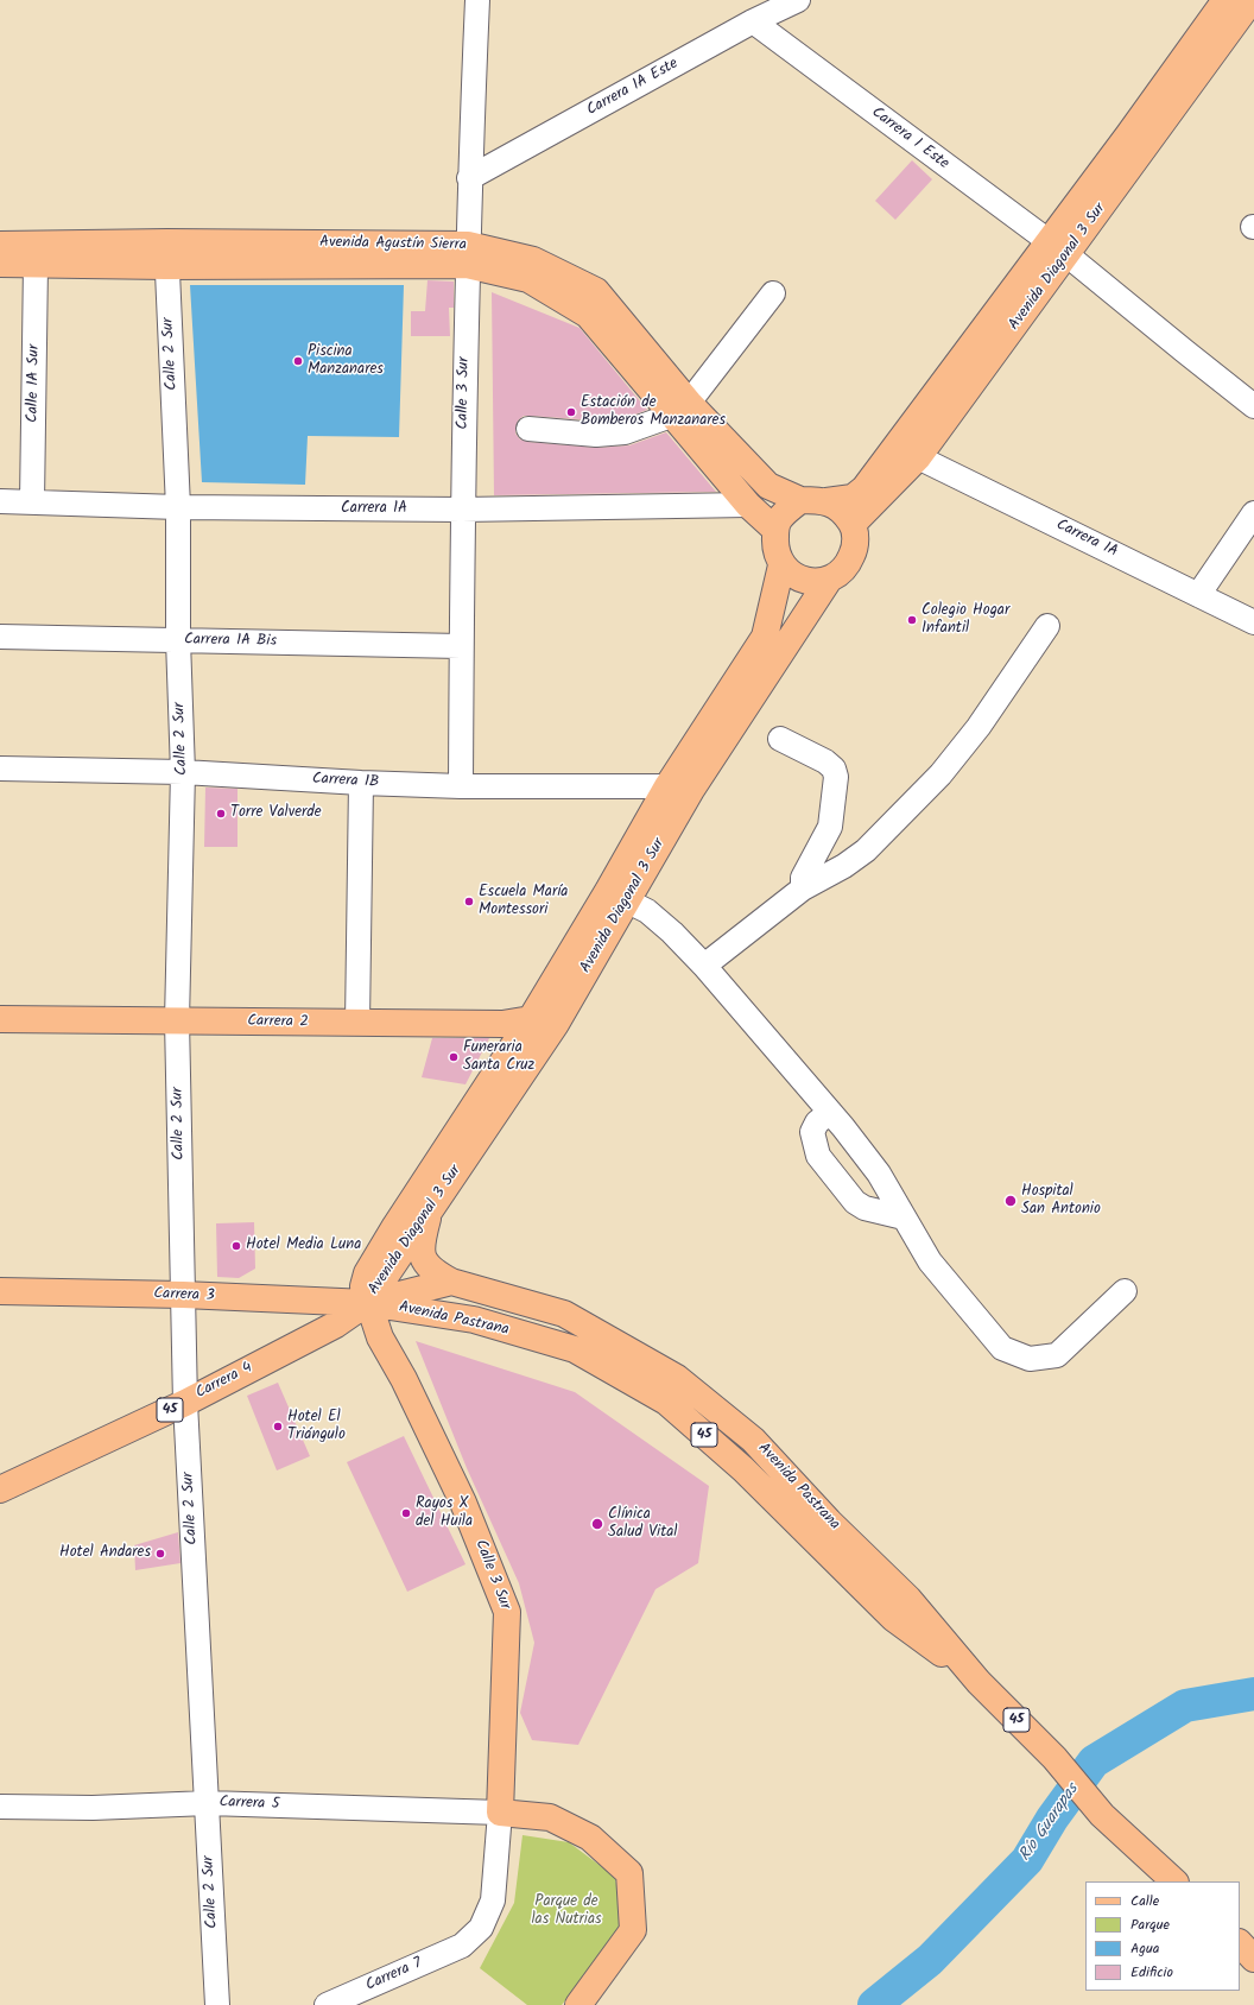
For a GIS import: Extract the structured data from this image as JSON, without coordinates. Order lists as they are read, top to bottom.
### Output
{
  "streets": {
    "main road": [
      "Avenida Agustín Sierra",
      "Avenida Diagonal 3 Sur",
      "Calle 3 Sur",
      "Carrera 2",
      "Carrera 3",
      "Avenida Pastrana",
      "Carrera 4",
      "45"
    ],
    "street": [
      "Carrera 1A Este",
      "Carrera 1 Este",
      "Calle 2 Sur",
      "Calle 1A Sur",
      "Carrera 1A",
      "Carrera 1A Bis",
      "Carrera 1B",
      "Carrera 5",
      "Carrera 7"
    ]
  },
  "crossings": [
    ["Carrera 1A Este", "Carrera 1 Este"],
    ["Carrera 1A Este", "Calle 3 Sur"],
    ["Carrera 1 Este", "Avenida Diagonal 3 Sur"],
    ["Avenida Agustín Sierra", "Avenida Diagonal 3 Sur"],
    ["Avenida Agustín Sierra", "Calle 2 Sur"],
    ["Avenida Agustín Sierra", "Calle 1A Sur"],
    ["Avenida Agustín Sierra", "Calle 3 Sur"],
    ["Avenida Agustín Sierra", "Carrera 1A"],
    ["Avenida Diagonal 3 Sur", "Calle 3 Sur"],
    ["Avenida Diagonal 3 Sur", "Carrera 1A"],
    ["Avenida Diagonal 3 Sur", "Carrera 1B"],
    ["Avenida Diagonal 3 Sur", "Carrera 2"],
    ["Avenida Diagonal 3 Sur", "Carrera 3"],
    ["Avenida Diagonal 3 Sur", "Avenida Pastrana"],
    ["Avenida Diagonal 3 Sur", "Carrera 4"],
    ["Calle 2 Sur", "Carrera 1A"],
    ["Calle 2 Sur", "Carrera 1A Bis"],
    ["Calle 2 Sur", "Carrera 1B"],
    ["Calle 2 Sur", "Carrera 2"],
    ["Calle 2 Sur", "Carrera 3"],
    ["Calle 2 Sur", "Carrera 4"],
    ["Calle 2 Sur", "Carrera 5"],
    ["Calle 1A Sur", "Carrera 1A"],
    ["Calle 3 Sur", "Carrera 1A"],
    ["Calle 3 Sur", "Carrera 1A Bis"],
    ["Calle 3 Sur", "Carrera 1B"],
    ["Calle 3 Sur", "Carrera 3"],
    ["Calle 3 Sur", "Avenida Pastrana"],
    ["Calle 3 Sur", "Carrera 4"],
    ["Calle 3 Sur", "Carrera 5"],
    ["Calle 3 Sur", "Carrera 7"],
    ["Carrera 3", "Avenida Pastrana"],
    ["Carrera 3", "Carrera 4"],
    ["Avenida Pastrana", "Carrera 4"]
  ],
  "water": ["Río Guarapas"],
  "parks": ["Parque de las Nutrias"],
  "places": [
    "Piscina Manzanares",
    "Estación de Bomberos Manzanares",
    "Colegio Hogar Infantil",
    "Torre Valverde",
    "Escuela María Montessori",
    "Funeraria Santa Cruz",
    "Hospital San Antonio",
    "Hotel Media Luna",
    "Hotel El Triángulo",
    "Rayos X del Huila",
    "Clínica Salud Vital",
    "Hotel Andares"
  ],
  "legend": [
    "Calle",
    "Parque",
    "Agua",
    "Edificio"
  ]
}
